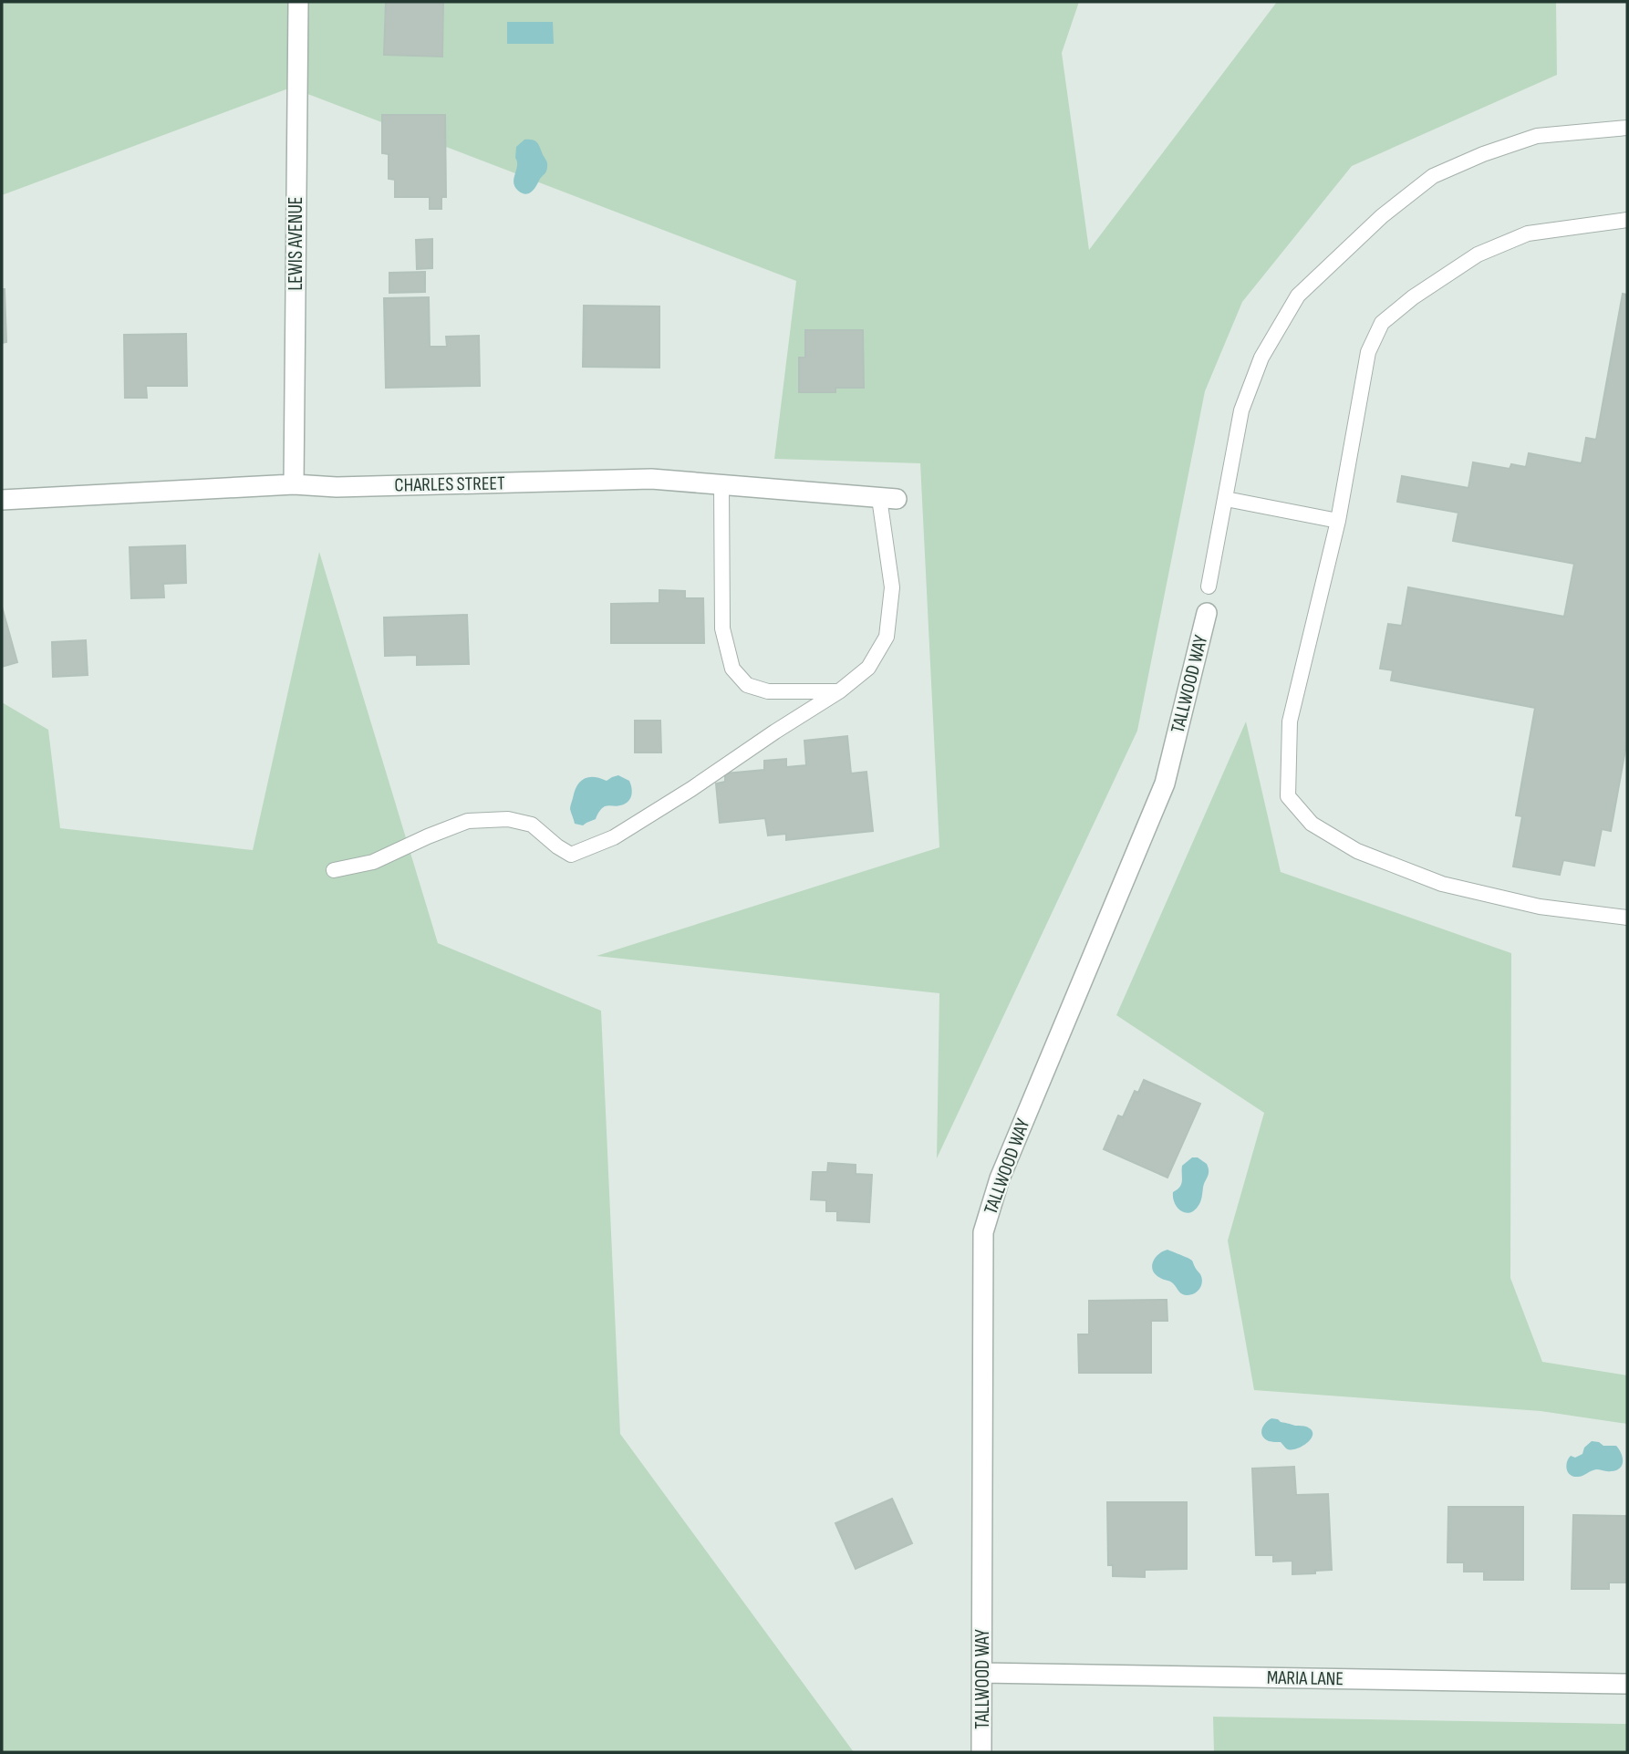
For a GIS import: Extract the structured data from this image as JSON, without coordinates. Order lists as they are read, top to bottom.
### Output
{
  "streets": {
    "street": [
      "LEWIS AVENUE",
      "CHARLES STREET",
      "TALLWOOD WAY",
      "MARIA LANE"
    ]
  },
  "crossings": [
    ["LEWIS AVENUE", "CHARLES STREET"],
    ["TALLWOOD WAY", "MARIA LANE"]
  ]
}
